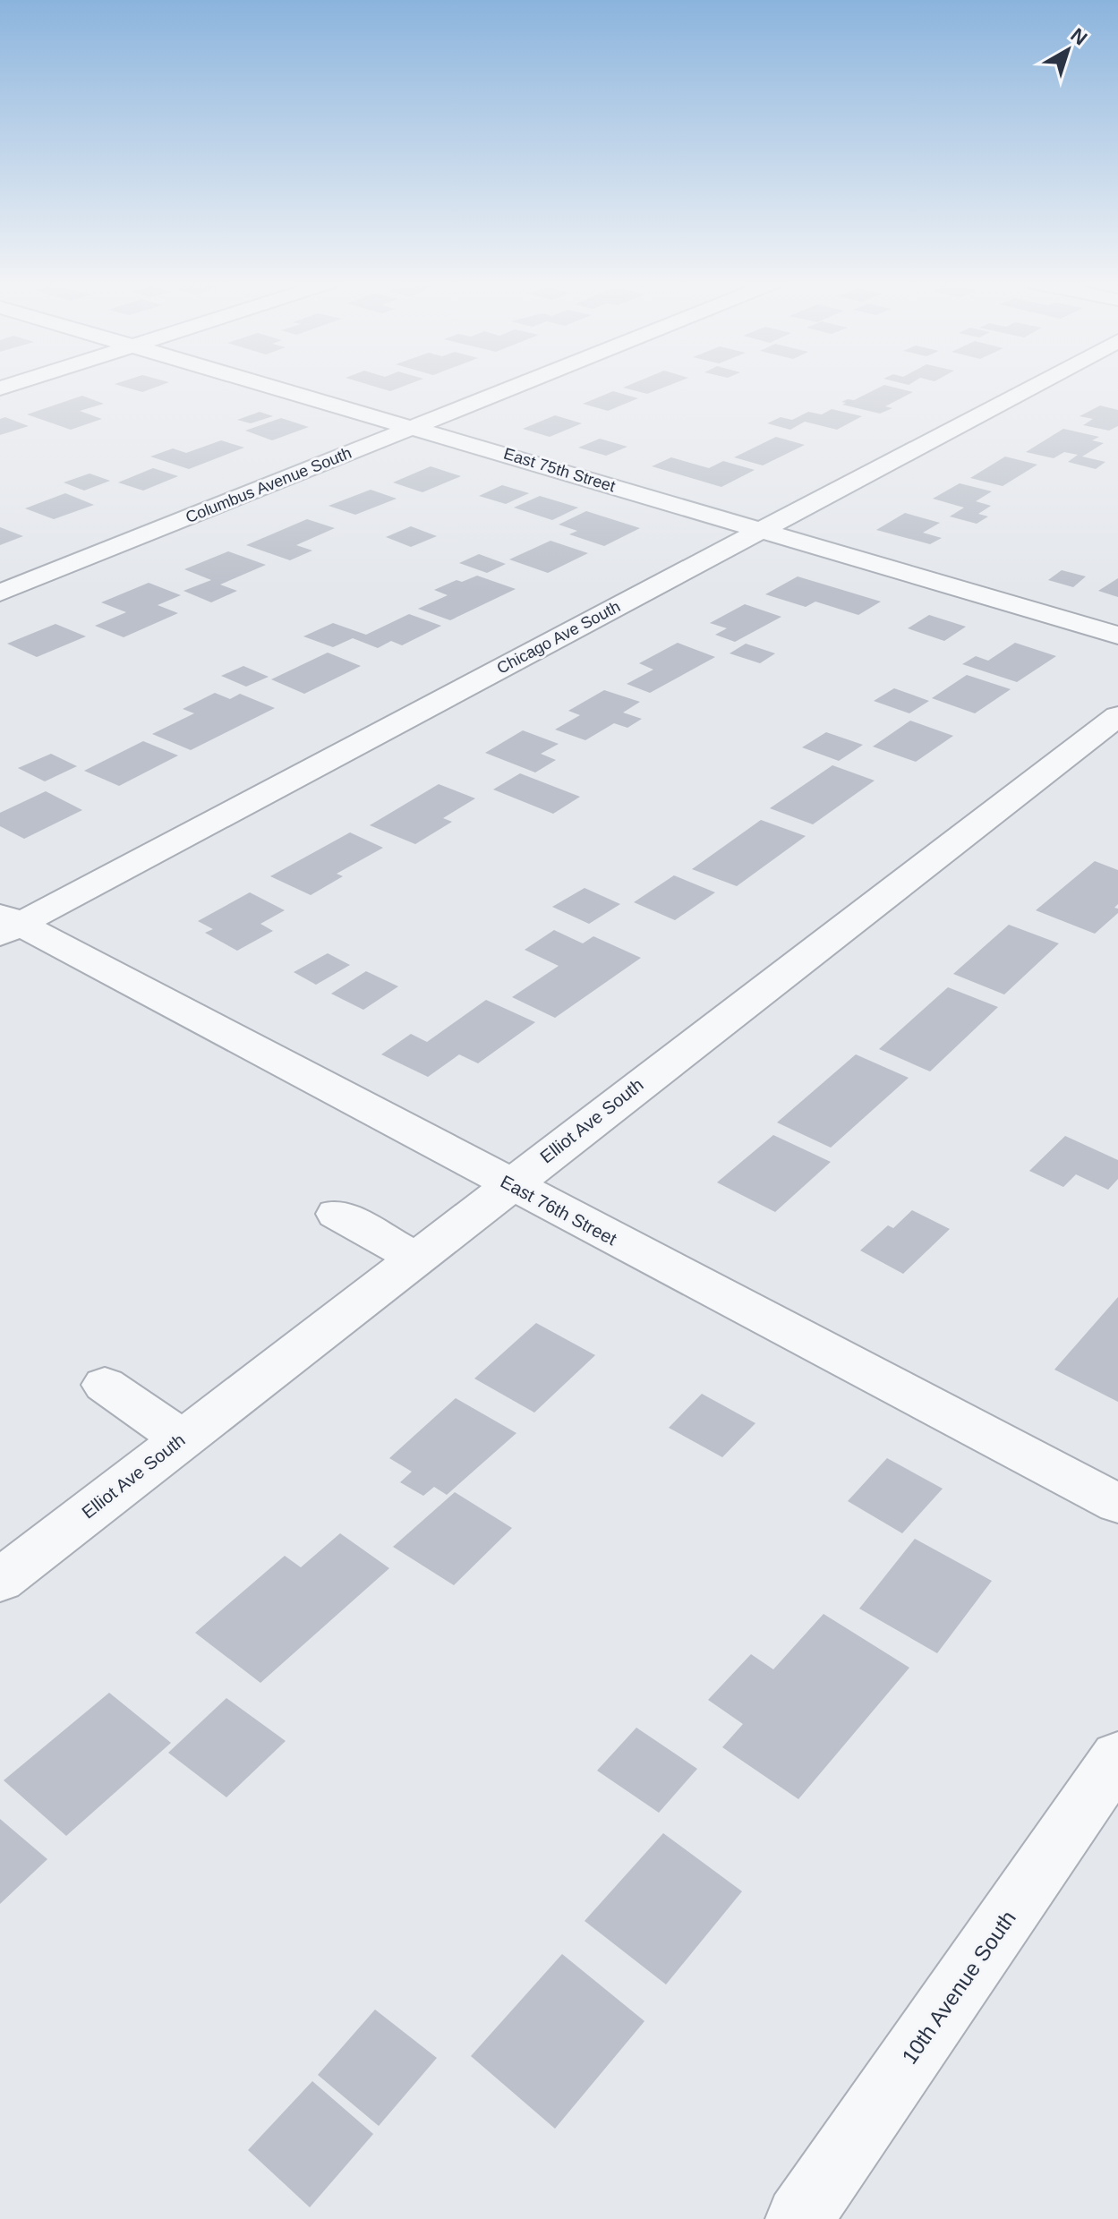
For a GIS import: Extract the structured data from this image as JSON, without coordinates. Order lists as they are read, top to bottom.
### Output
{
  "streets": {
    "street": [
      "East 75th Street",
      "Columbus Avenue South",
      "Chicago Ave South",
      "Elliot Ave South",
      "East 76th Street",
      "10th Avenue South"
    ]
  },
  "crossings": [
    ["East 75th Street", "Columbus Avenue South"],
    ["East 75th Street", "Chicago Ave South"],
    ["Chicago Ave South", "East 76th Street"],
    ["Elliot Ave South", "East 76th Street"]
  ],
  "north": "top right"
}
